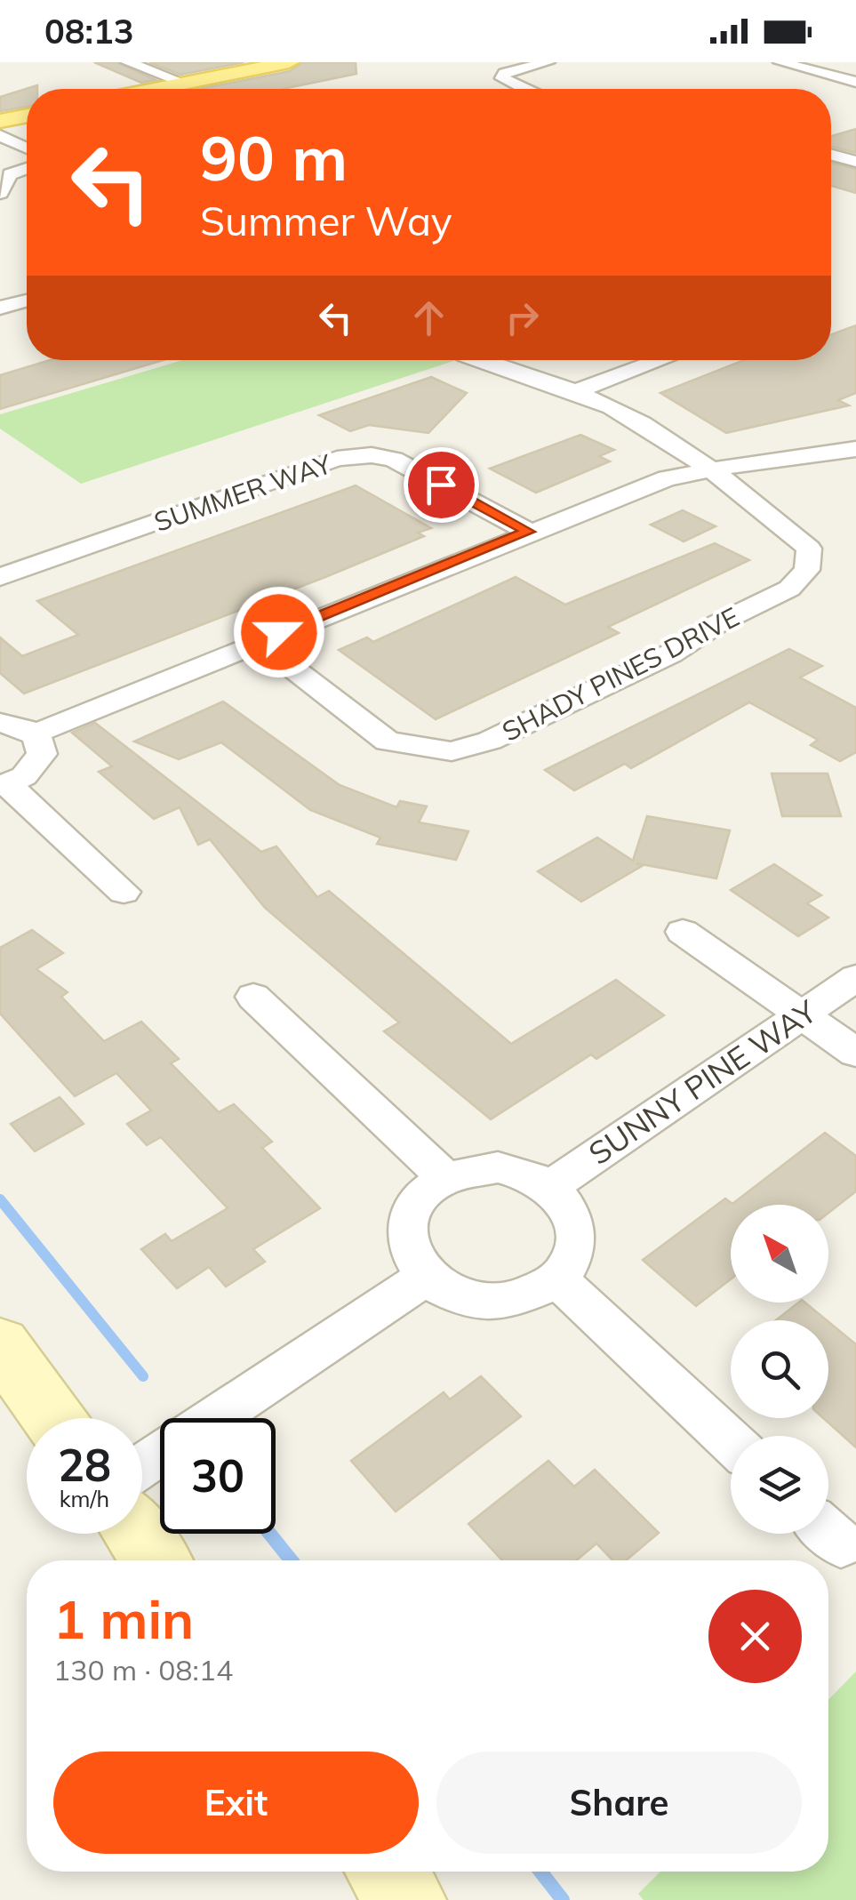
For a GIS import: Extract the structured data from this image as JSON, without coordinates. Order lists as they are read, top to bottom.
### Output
{
  "streets": {
    "street": ["SUMMER WAY", "SHADY PINES DRIVE", "SUNNY PINE WAY"]
  },
  "north": "top left",
  "page": {
    "status": "08:13",
    "turn": ["90 m", "Summer Way"],
    "speed": "28 km/h",
    "limit": "30",
    "heading": ["1 min", "130 m · 08:14"],
    "buttons": ["Exit", "Share"]
  }
}
